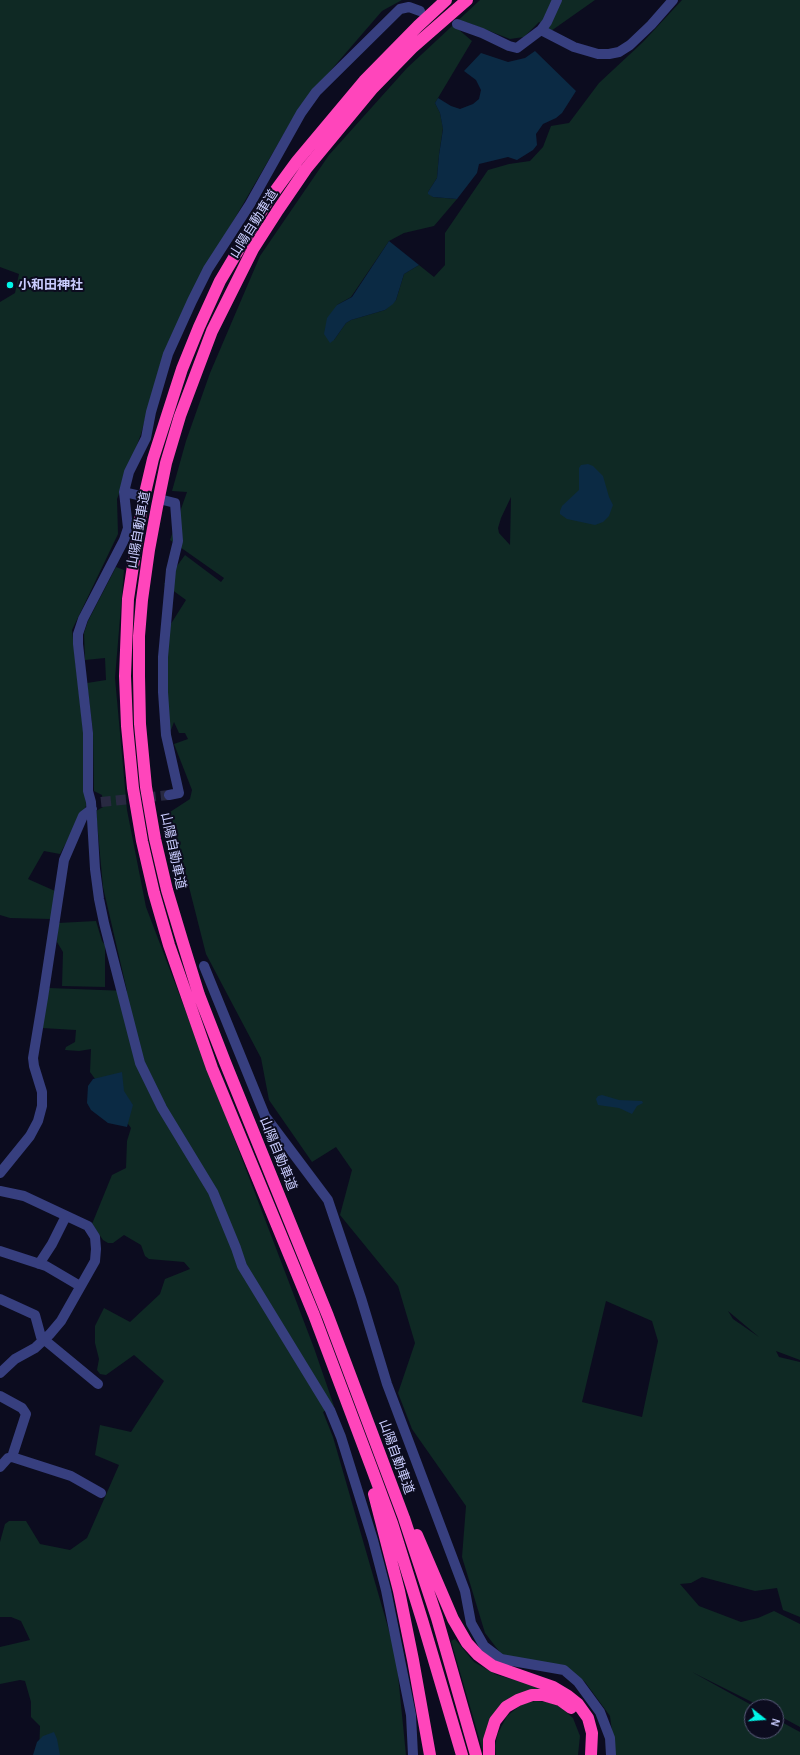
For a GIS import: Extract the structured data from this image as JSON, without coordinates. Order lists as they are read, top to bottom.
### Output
{
  "streets": {
    "highway": ["山陽自動車道"]
  },
  "places": ["小和田神社"],
  "north": "right"
}
